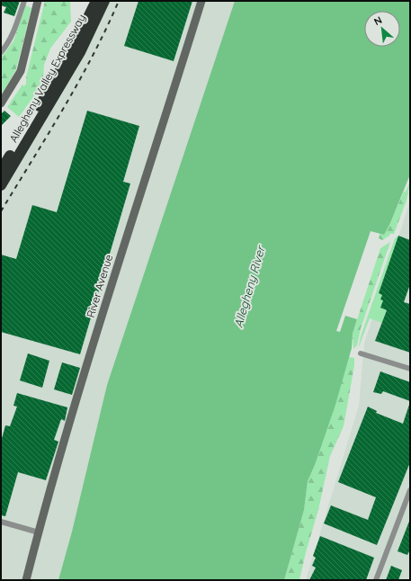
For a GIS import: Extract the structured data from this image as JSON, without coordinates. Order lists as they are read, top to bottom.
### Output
{
  "streets": {
    "highway": ["Allegheny Valley Expressway"],
    "street": ["River Avenue"]
  },
  "water": ["Allegheny River"],
  "north": "top left"
}
